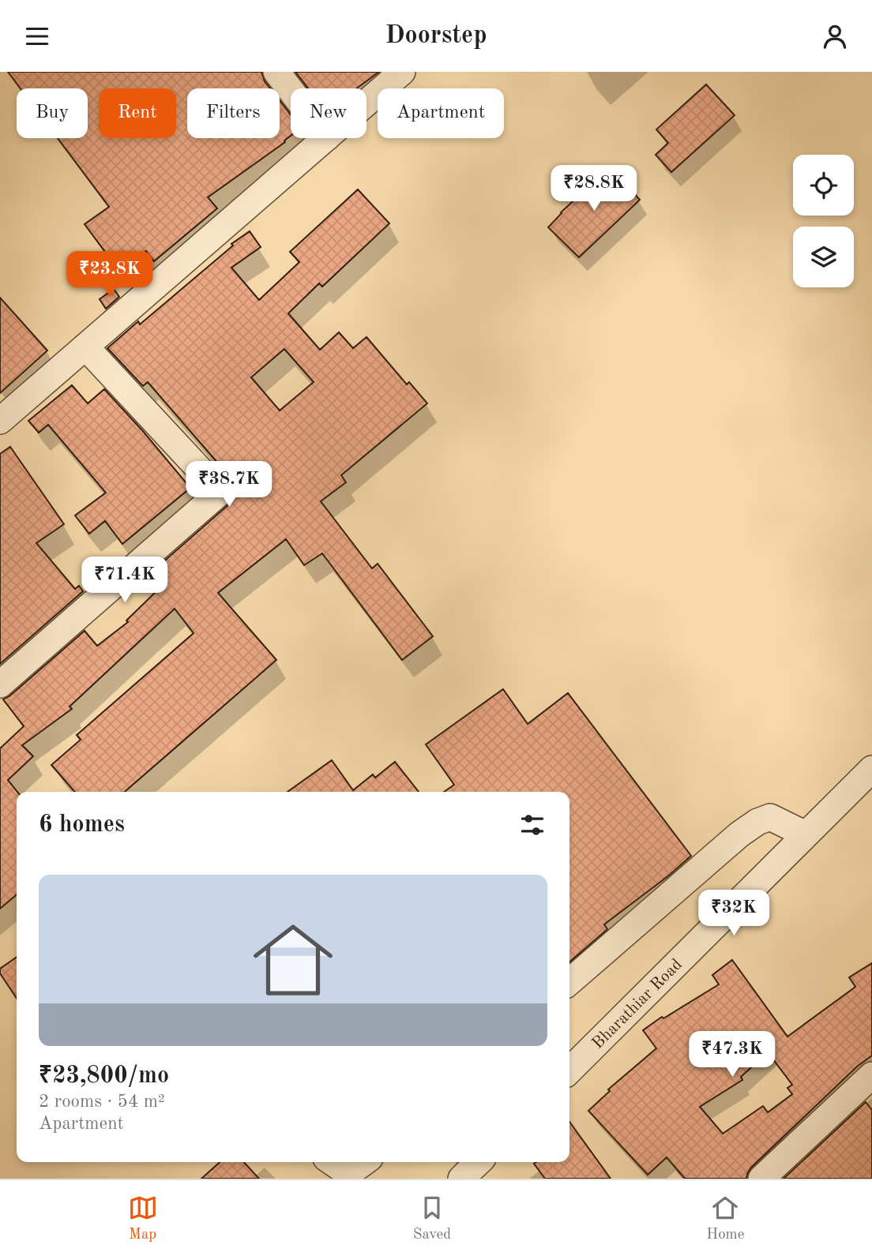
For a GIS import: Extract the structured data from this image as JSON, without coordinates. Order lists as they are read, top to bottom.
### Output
{
  "streets": {
    "street": ["Bharathiar Road"]
  },
  "page": {
    "header": "Doorstep",
    "chip": [
      "Buy",
      "Rent",
      "Filters",
      "New",
      "Apartment"
    ],
    "price": [
      "₹28.8K",
      "₹23.8K",
      "₹38.7K",
      "₹71.4K",
      "₹32K",
      "₹47.3K"
    ],
    "heading": "6 homes",
    "list": [
      {
        "name": "₹23,800/mo",
        "note": "2 rooms · 54 m² · Apartment"
      }
    ],
    "tabs": ["Map", "Saved", "Home"]
  }
}
